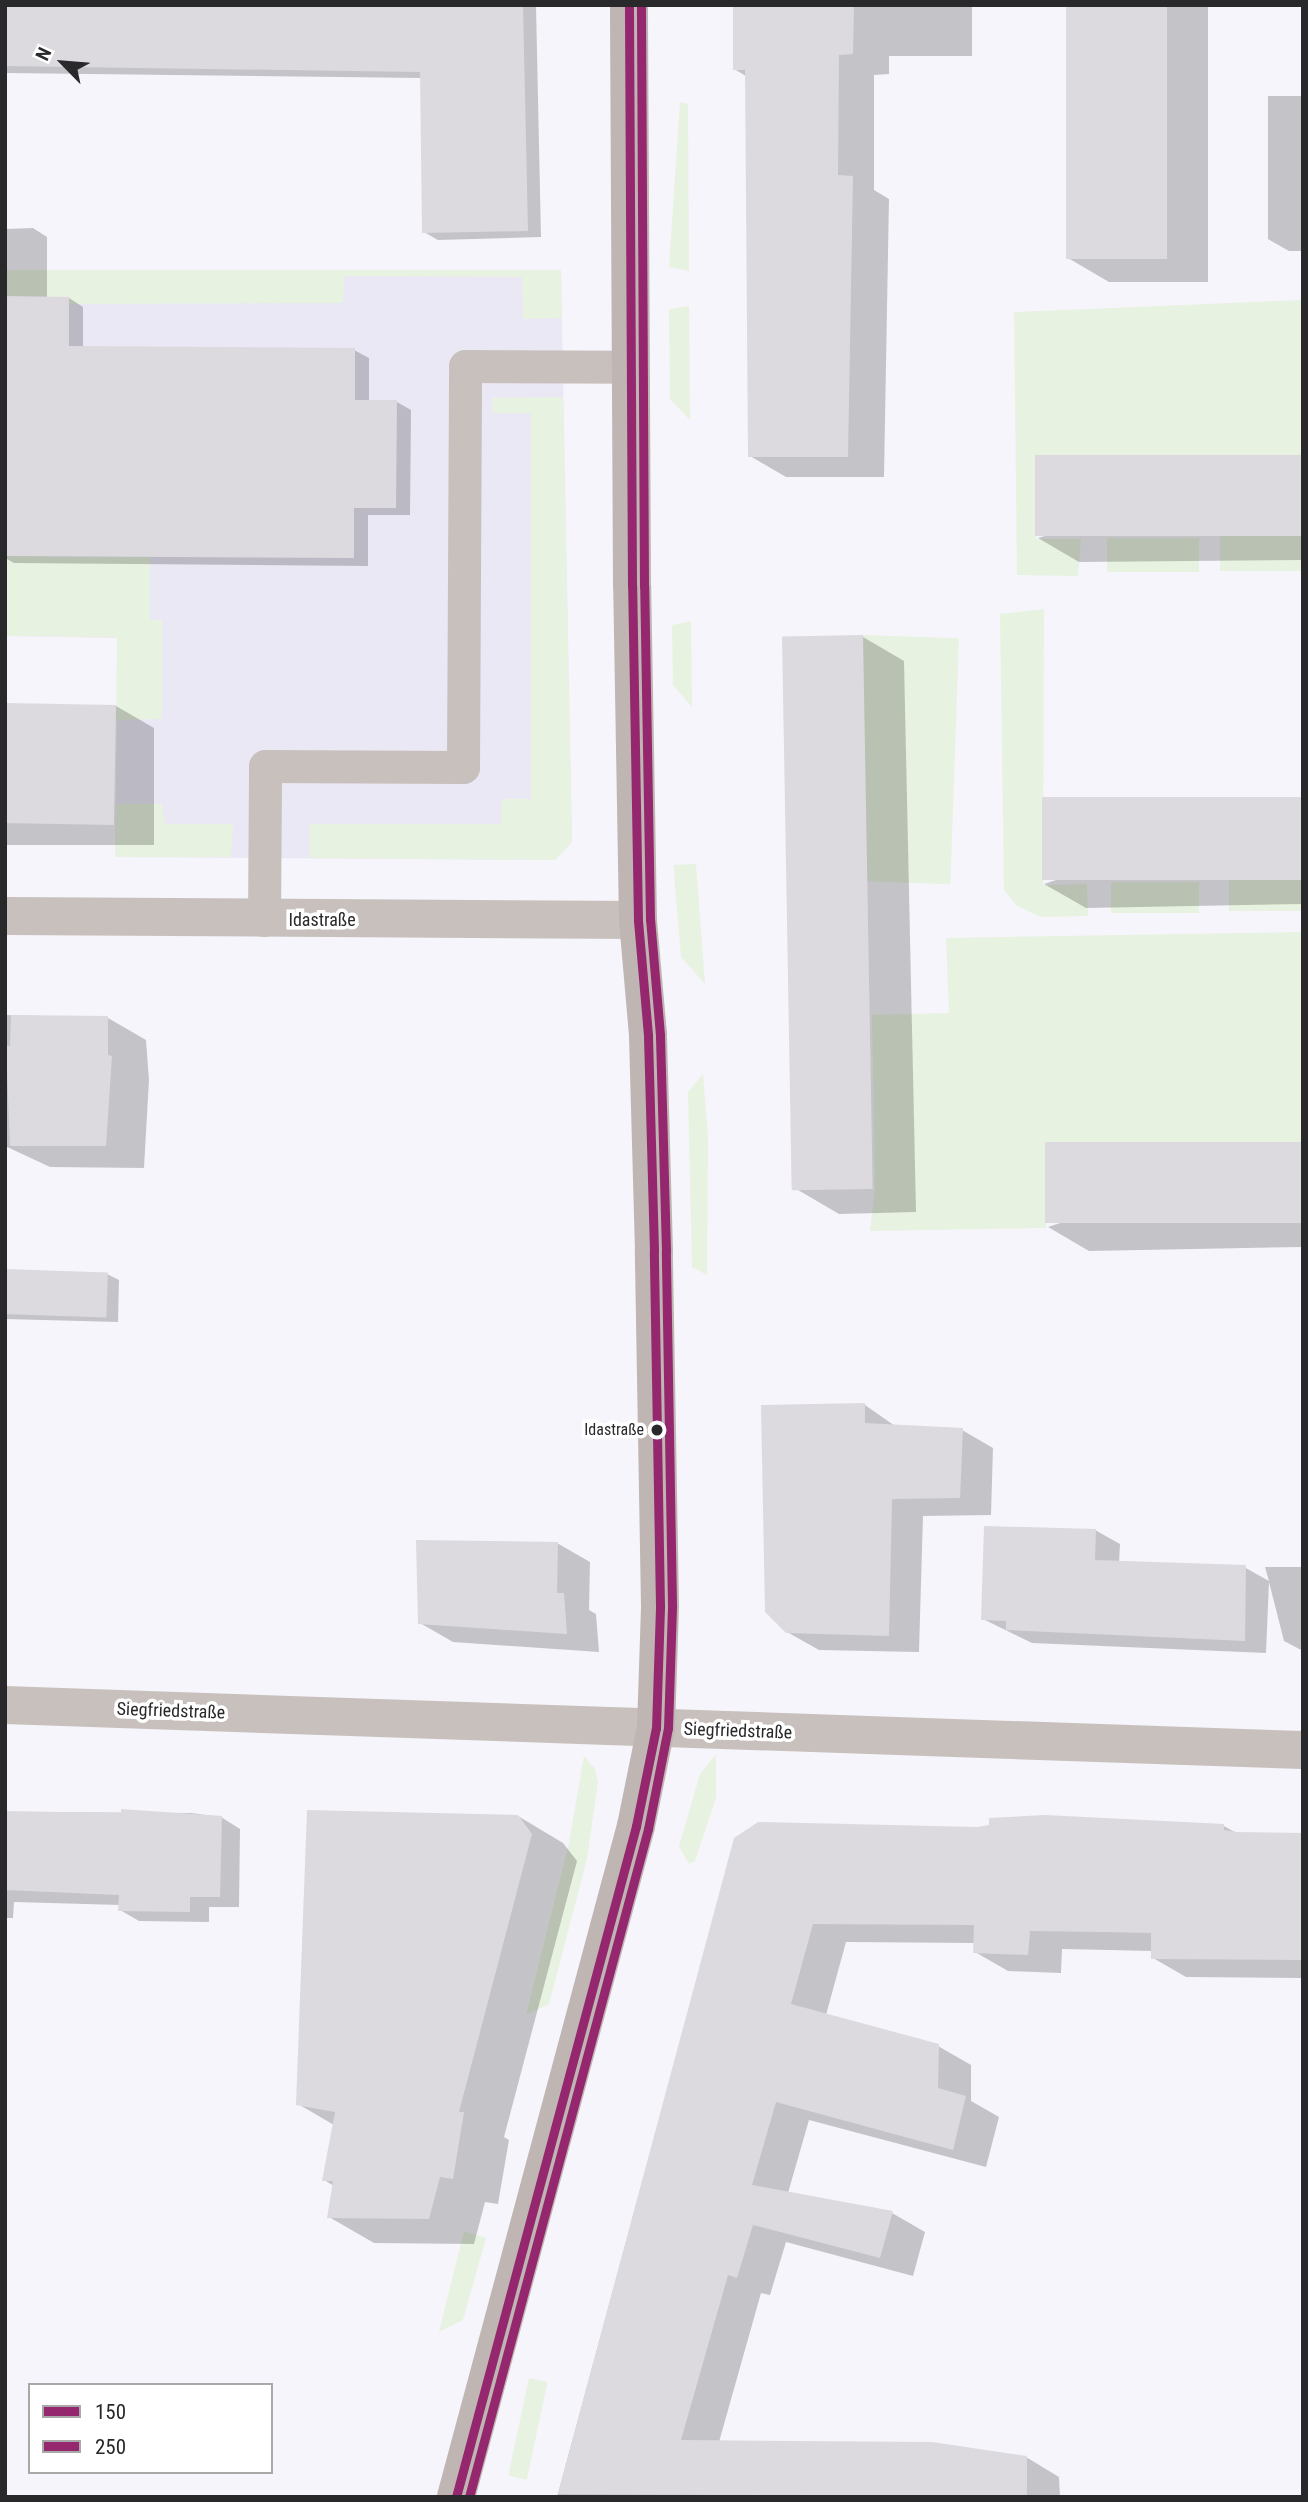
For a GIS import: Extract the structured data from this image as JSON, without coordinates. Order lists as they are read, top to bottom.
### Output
{
  "streets": {
    "street": ["Idastraße", "Siegfriedstraße"]
  },
  "places": ["Idastraße"],
  "lines": ["transit line 150", "transit line 250"],
  "legend": ["150", "250"],
  "north": "top left"
}
